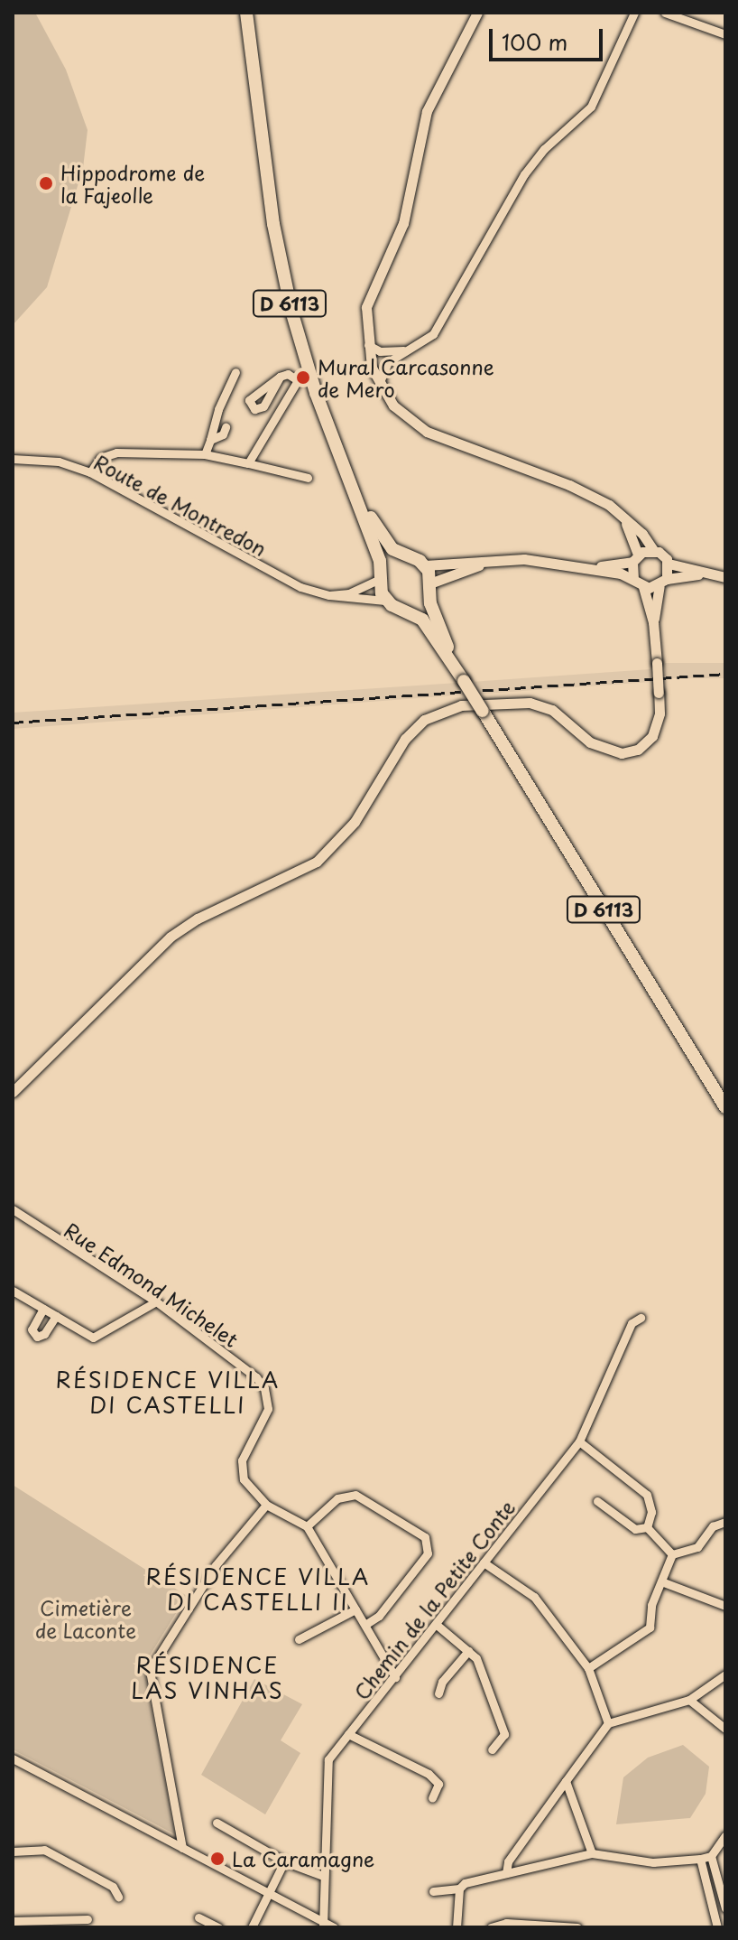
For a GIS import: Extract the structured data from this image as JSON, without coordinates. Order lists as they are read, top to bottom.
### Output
{
  "streets": {
    "main road": ["D 6113"],
    "street": ["Route de Montredon", "Rue Edmond Michelet", "Chemin de la Petite Conte"]
  },
  "crossings": [
    ["D 6113", "Route de Montredon"]
  ],
  "districts": ["RÉSIDENCE VILLA DI CASTELLI", "RÉSIDENCE VILLA DI CASTELLI II", "RÉSIDENCE LAS VINHAS"],
  "parks": ["Cimetière de Laconte"],
  "places": ["Hippodrome de la Fajeolle", "Mural Carcasonne de Mero", "La Caramagne"],
  "scale_bar": "100 m"
}
